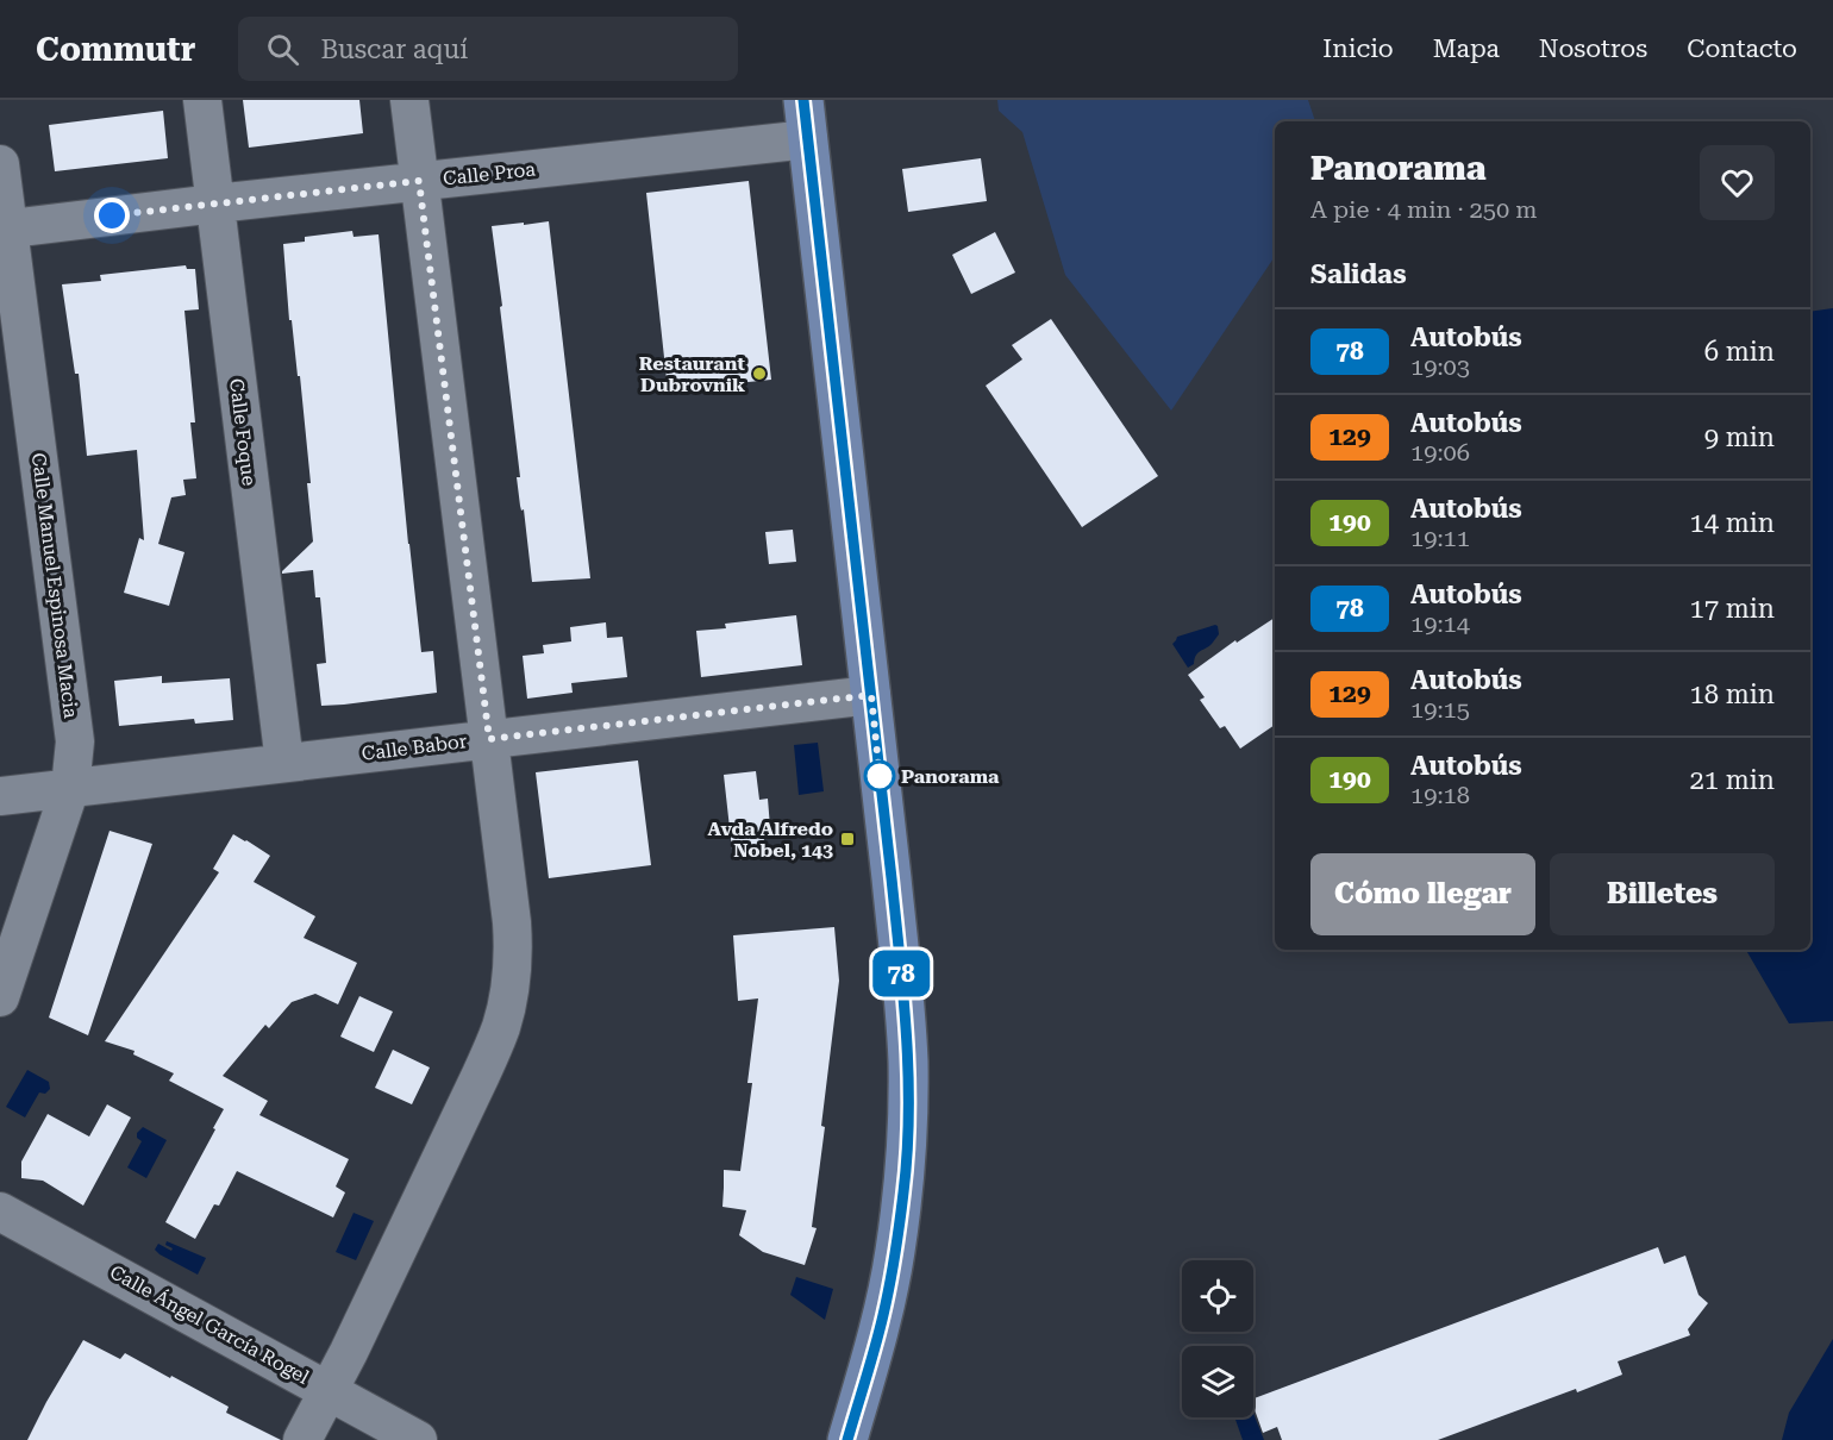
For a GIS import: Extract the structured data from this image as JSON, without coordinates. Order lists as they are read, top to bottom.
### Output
{
  "streets": {
    "street": [
      "Calle Proa",
      "Calle Foque",
      "Calle Manuel Espinosa Macia",
      "Calle Babor",
      "Calle Ángel García Rogel"
    ]
  },
  "crossings": [
    ["Calle Proa", "Calle Foque"],
    ["Calle Proa", "Calle Manuel Espinosa Macia"],
    ["Calle Foque", "Calle Babor"],
    ["Calle Manuel Espinosa Macia", "Calle Babor"]
  ],
  "places": {
    "other": ["Restaurant Dubrovnik", "Panorama"],
    "transit": ["Avda Alfredo Nobel, 143"]
  },
  "lines": ["bus line 78"],
  "page": {
    "header": "Commutr",
    "search": "Buscar aquí",
    "nav": [
      "Inicio",
      "Mapa",
      "Nosotros",
      "Contacto"
    ],
    "on_map": "78",
    "heading": [
      ["Panorama", "A pie · 4 min · 250 m"],
      "Salidas"
    ],
    "list": [
      {
        "mark": "78",
        "name": "Autobús",
        "note": "19:03",
        "value": "6 min"
      },
      {
        "mark": "129",
        "name": "Autobús",
        "note": "19:06",
        "value": "9 min"
      },
      {
        "mark": "190",
        "name": "Autobús",
        "note": "19:11",
        "value": "14 min"
      },
      {
        "mark": "78",
        "name": "Autobús",
        "note": "19:14",
        "value": "17 min"
      },
      {
        "mark": "129",
        "name": "Autobús",
        "note": "19:15",
        "value": "18 min"
      },
      {
        "mark": "190",
        "name": "Autobús",
        "note": "19:18",
        "value": "21 min"
      }
    ],
    "buttons": ["Cómo llegar", "Billetes"]
  }
}
